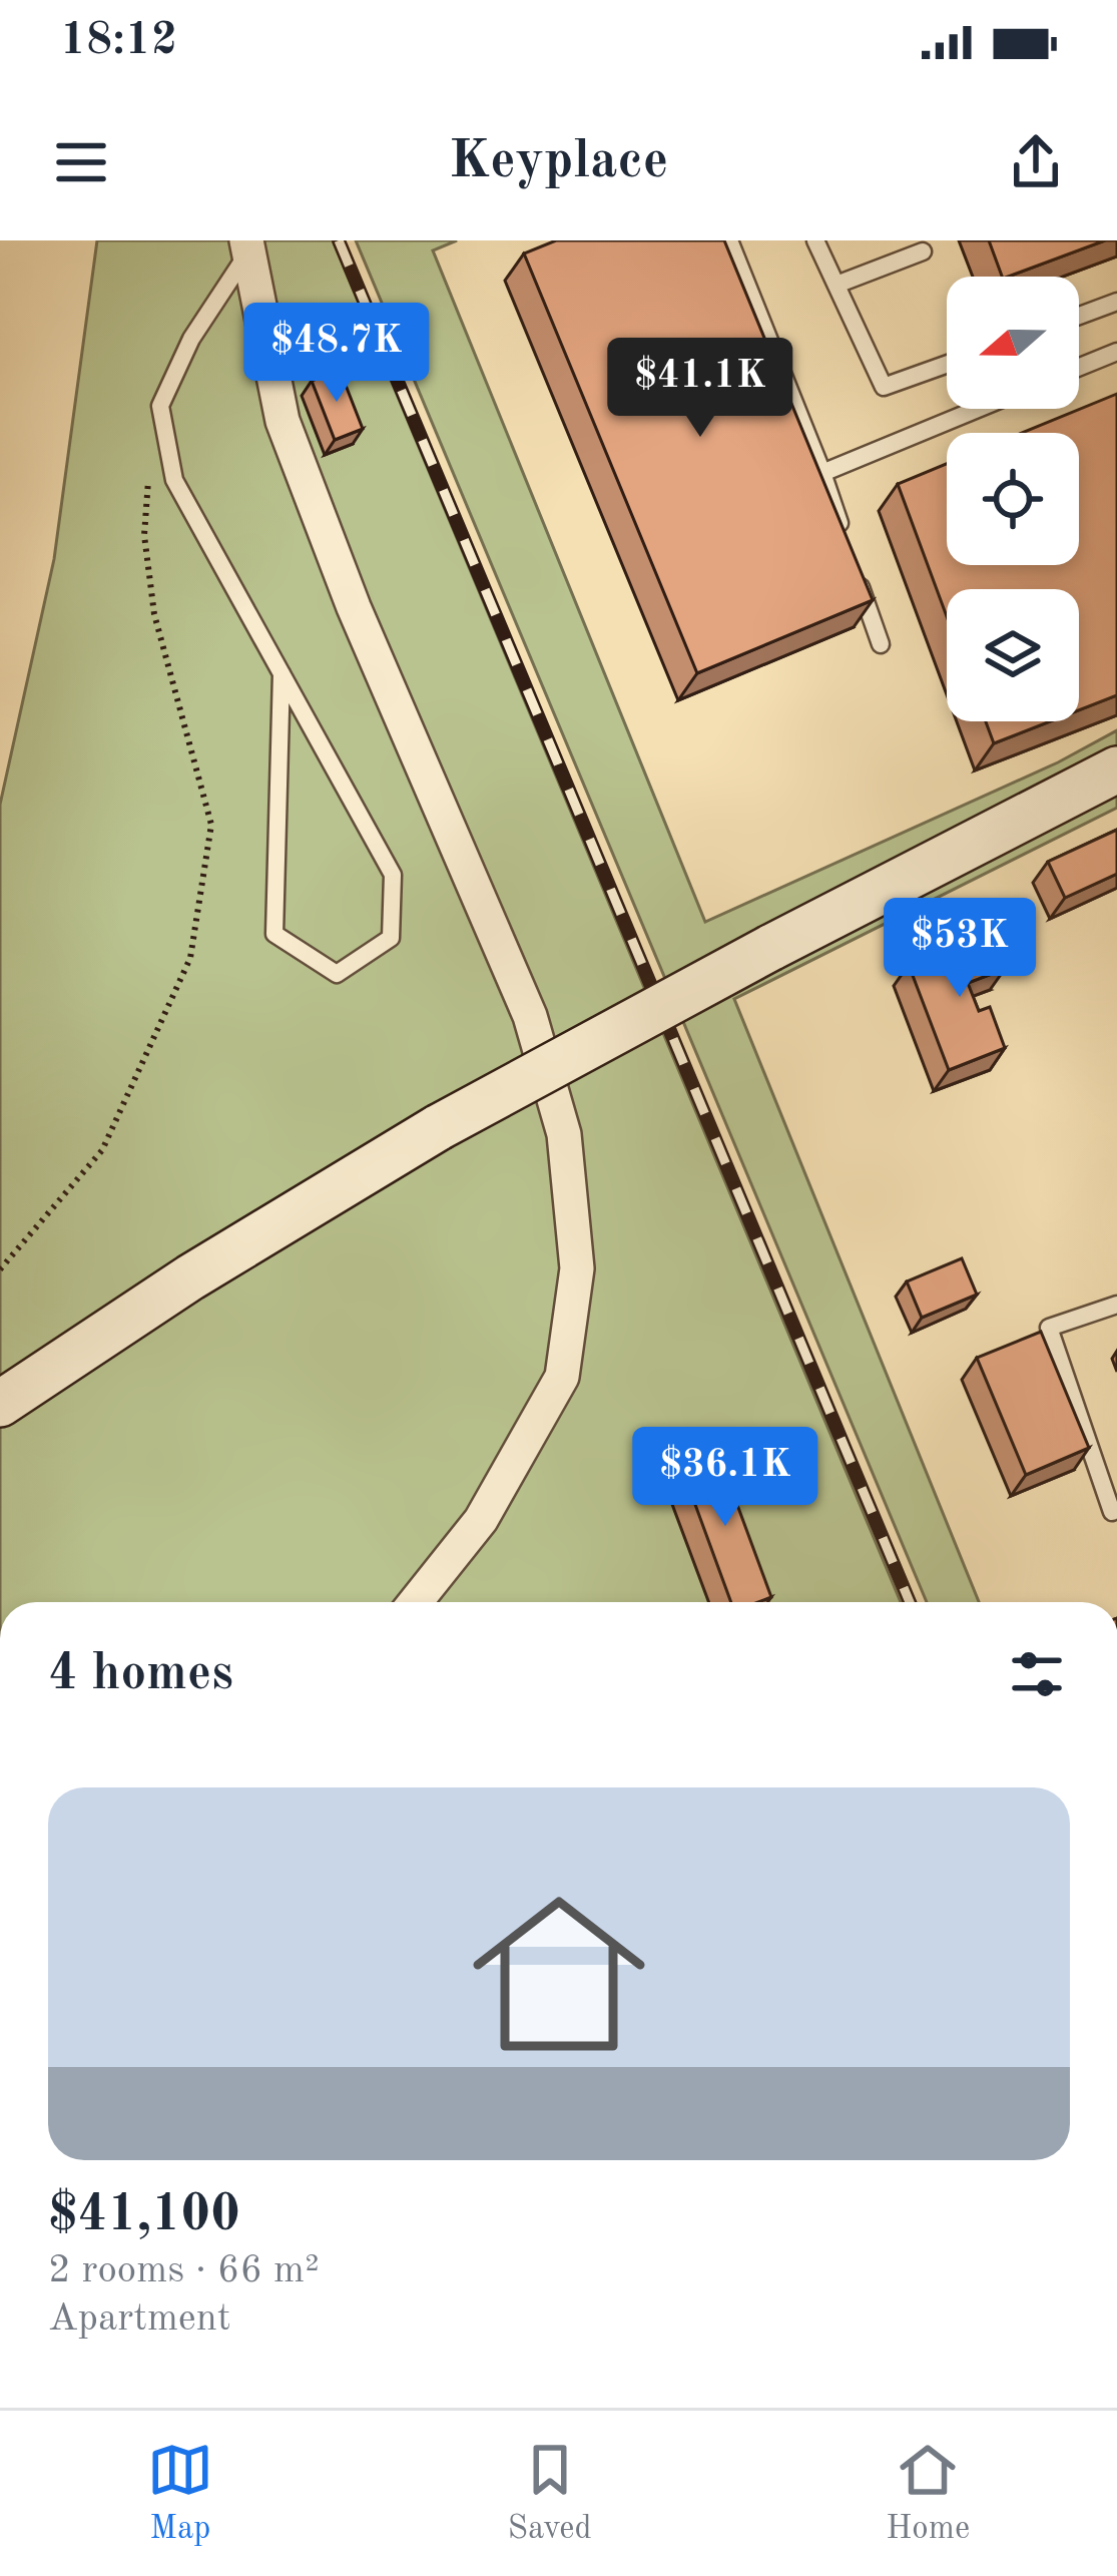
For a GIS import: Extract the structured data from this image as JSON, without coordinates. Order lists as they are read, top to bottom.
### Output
{
  "north": "left",
  "page": {
    "status": "18:12",
    "header": "Keyplace",
    "price": [
      "$48.7K",
      "$41.1K",
      "$53K",
      "$36.1K"
    ],
    "heading": "4 homes",
    "list": [
      {
        "name": "$41,100",
        "note": "2 rooms · 66 m² · Apartment"
      }
    ],
    "tabs": ["Map", "Saved", "Home"]
  }
}
